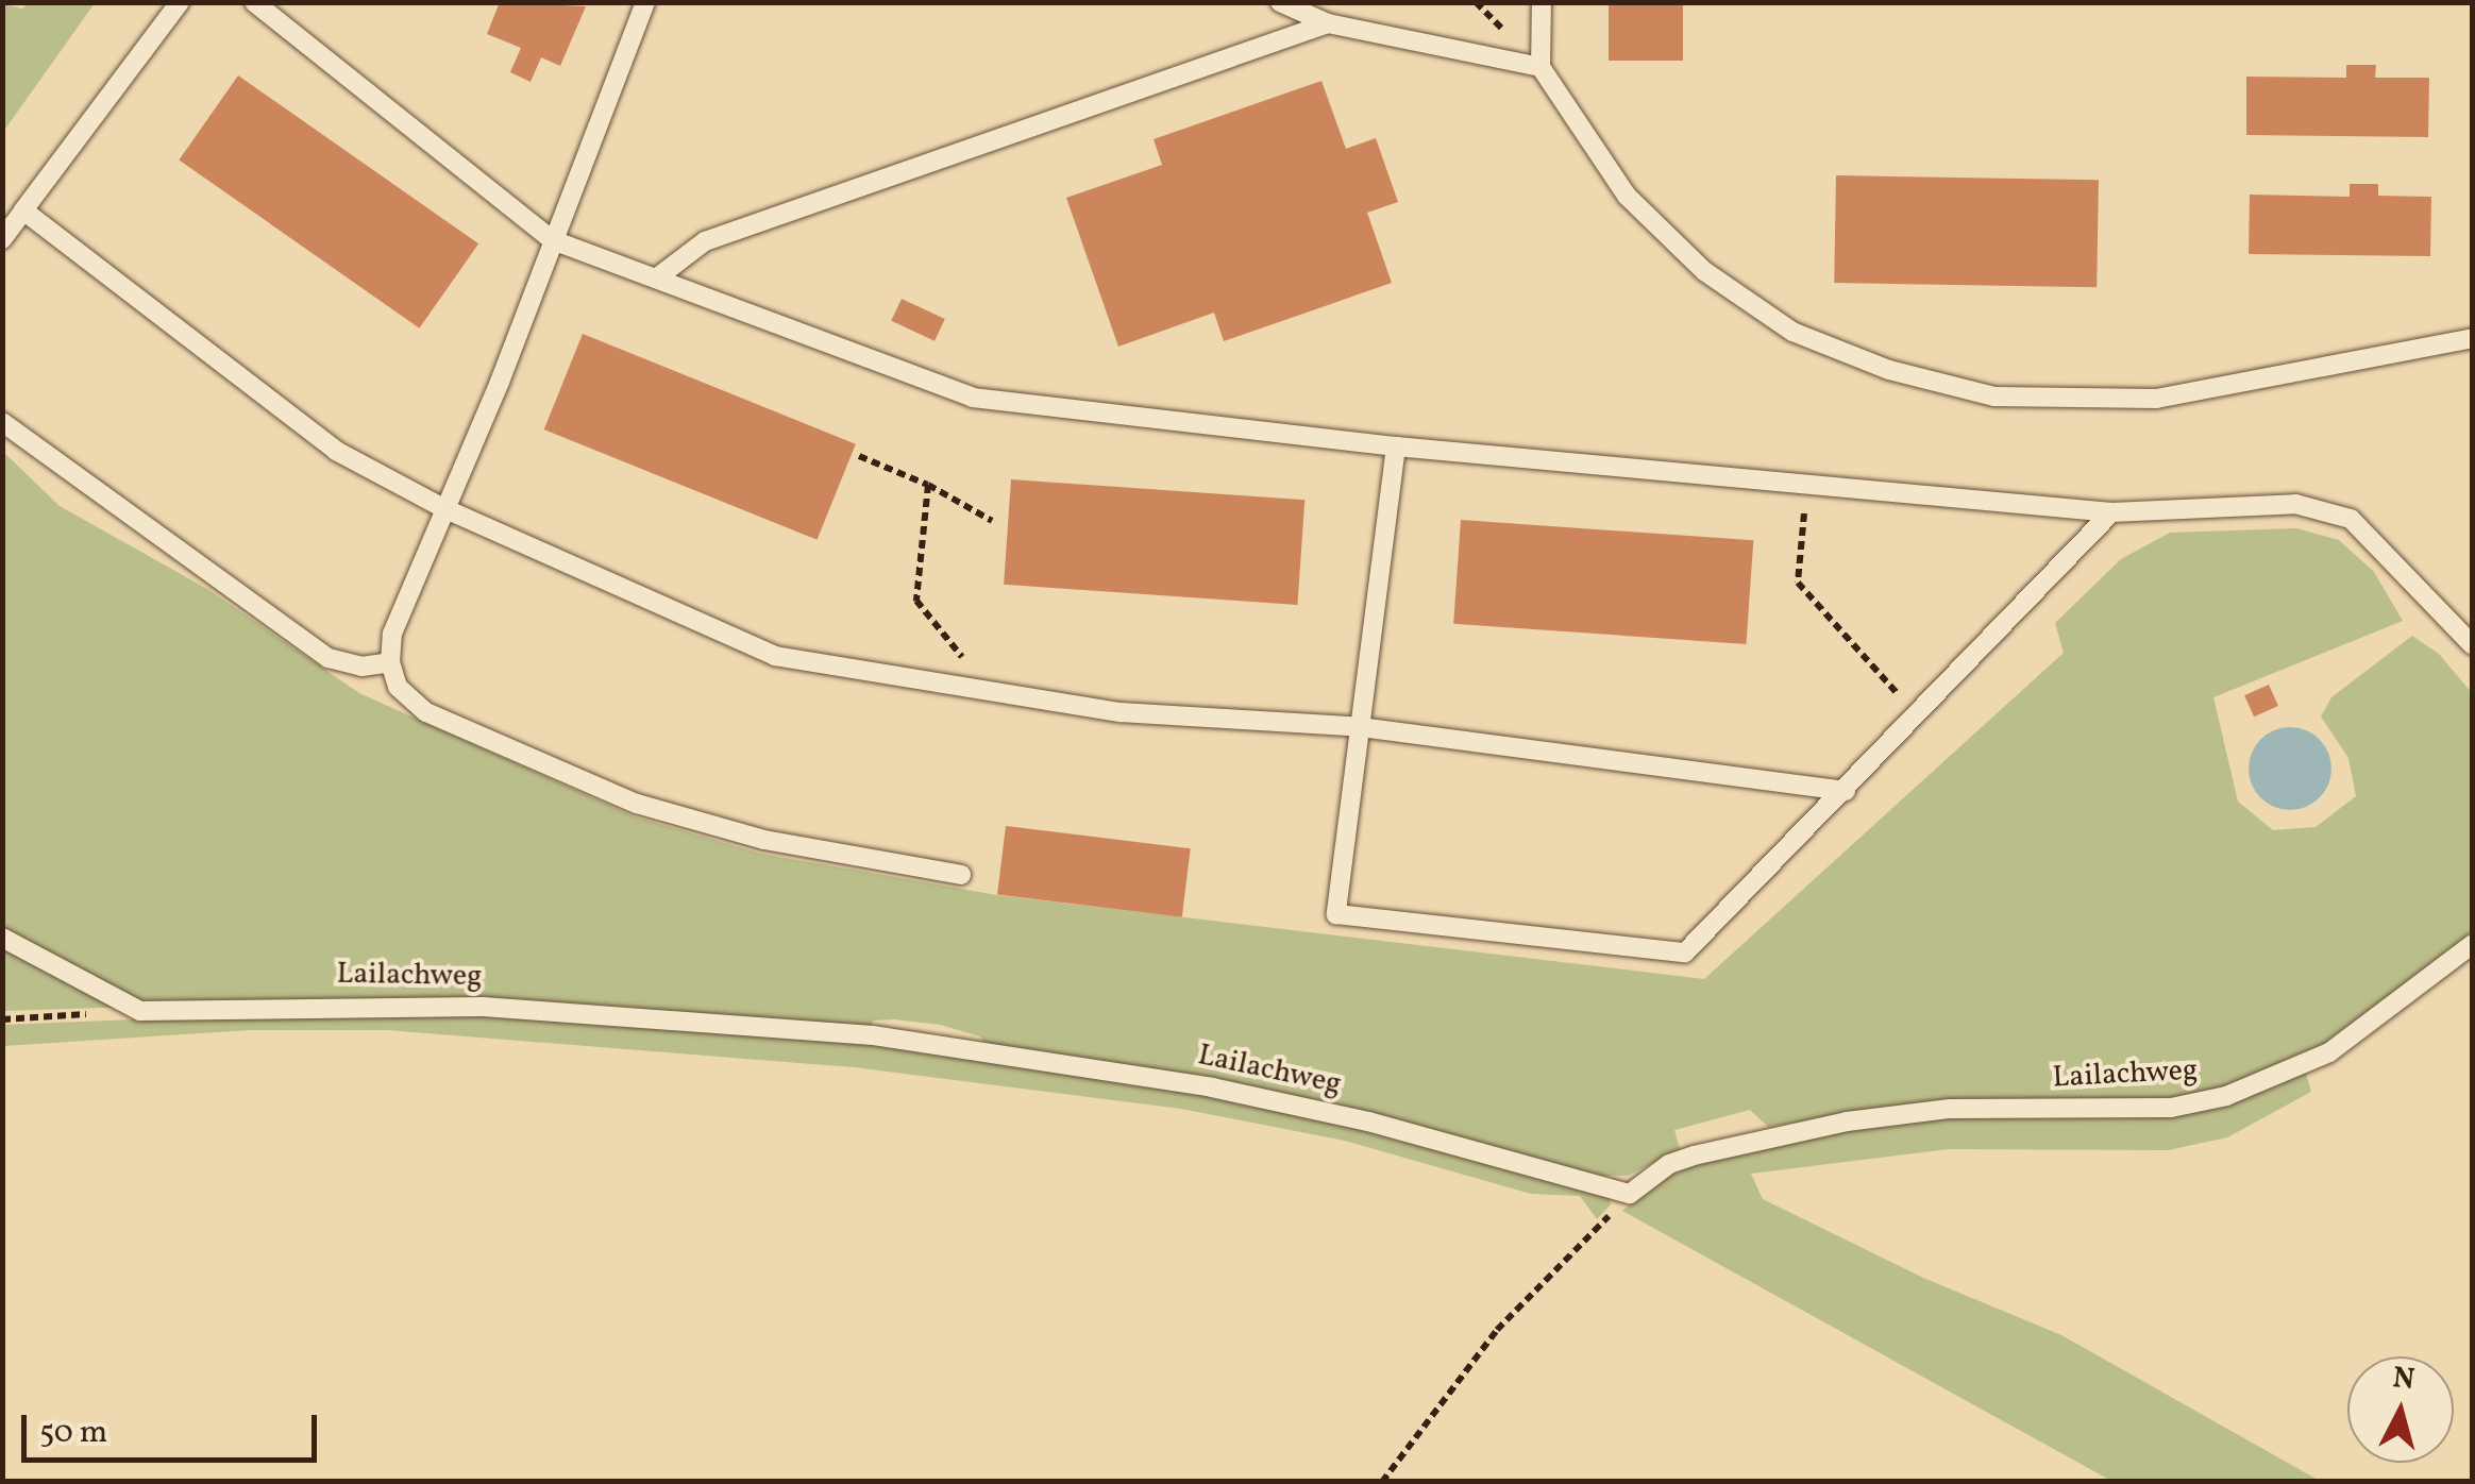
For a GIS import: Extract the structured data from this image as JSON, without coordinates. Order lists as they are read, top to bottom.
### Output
{
  "streets": {
    "lane": ["Lailachweg"]
  },
  "scale_bar": "50 m",
  "north": "top"
}
